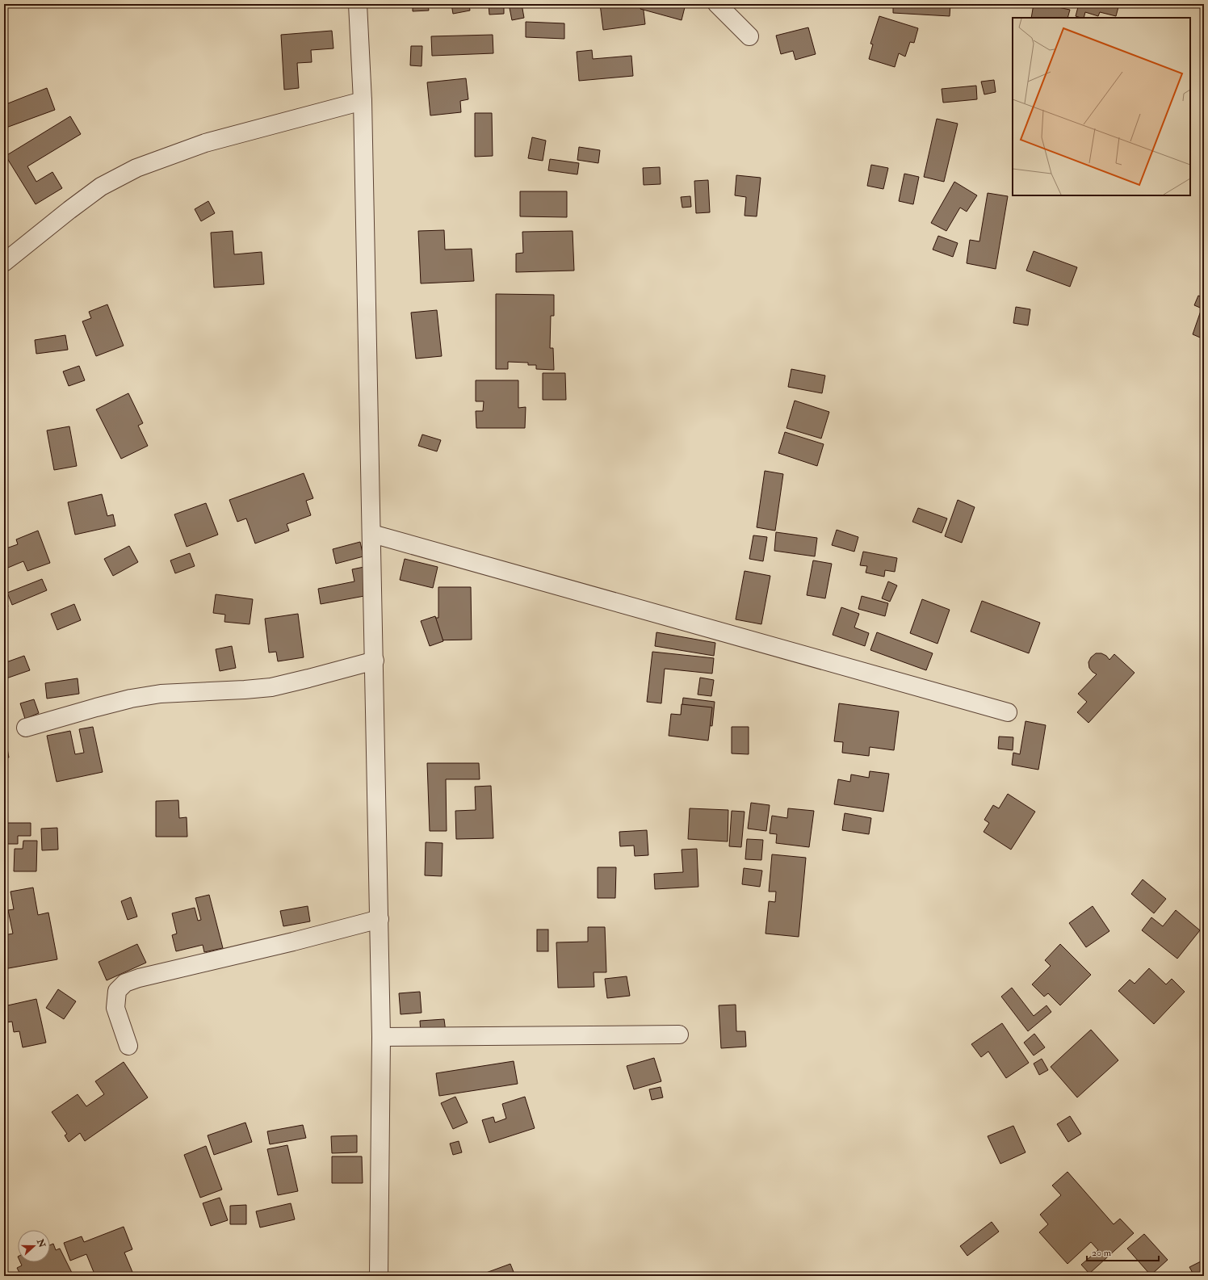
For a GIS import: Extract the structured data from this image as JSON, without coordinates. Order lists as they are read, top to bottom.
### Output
{
  "scale_bar": "20 m",
  "north": "right"
}
